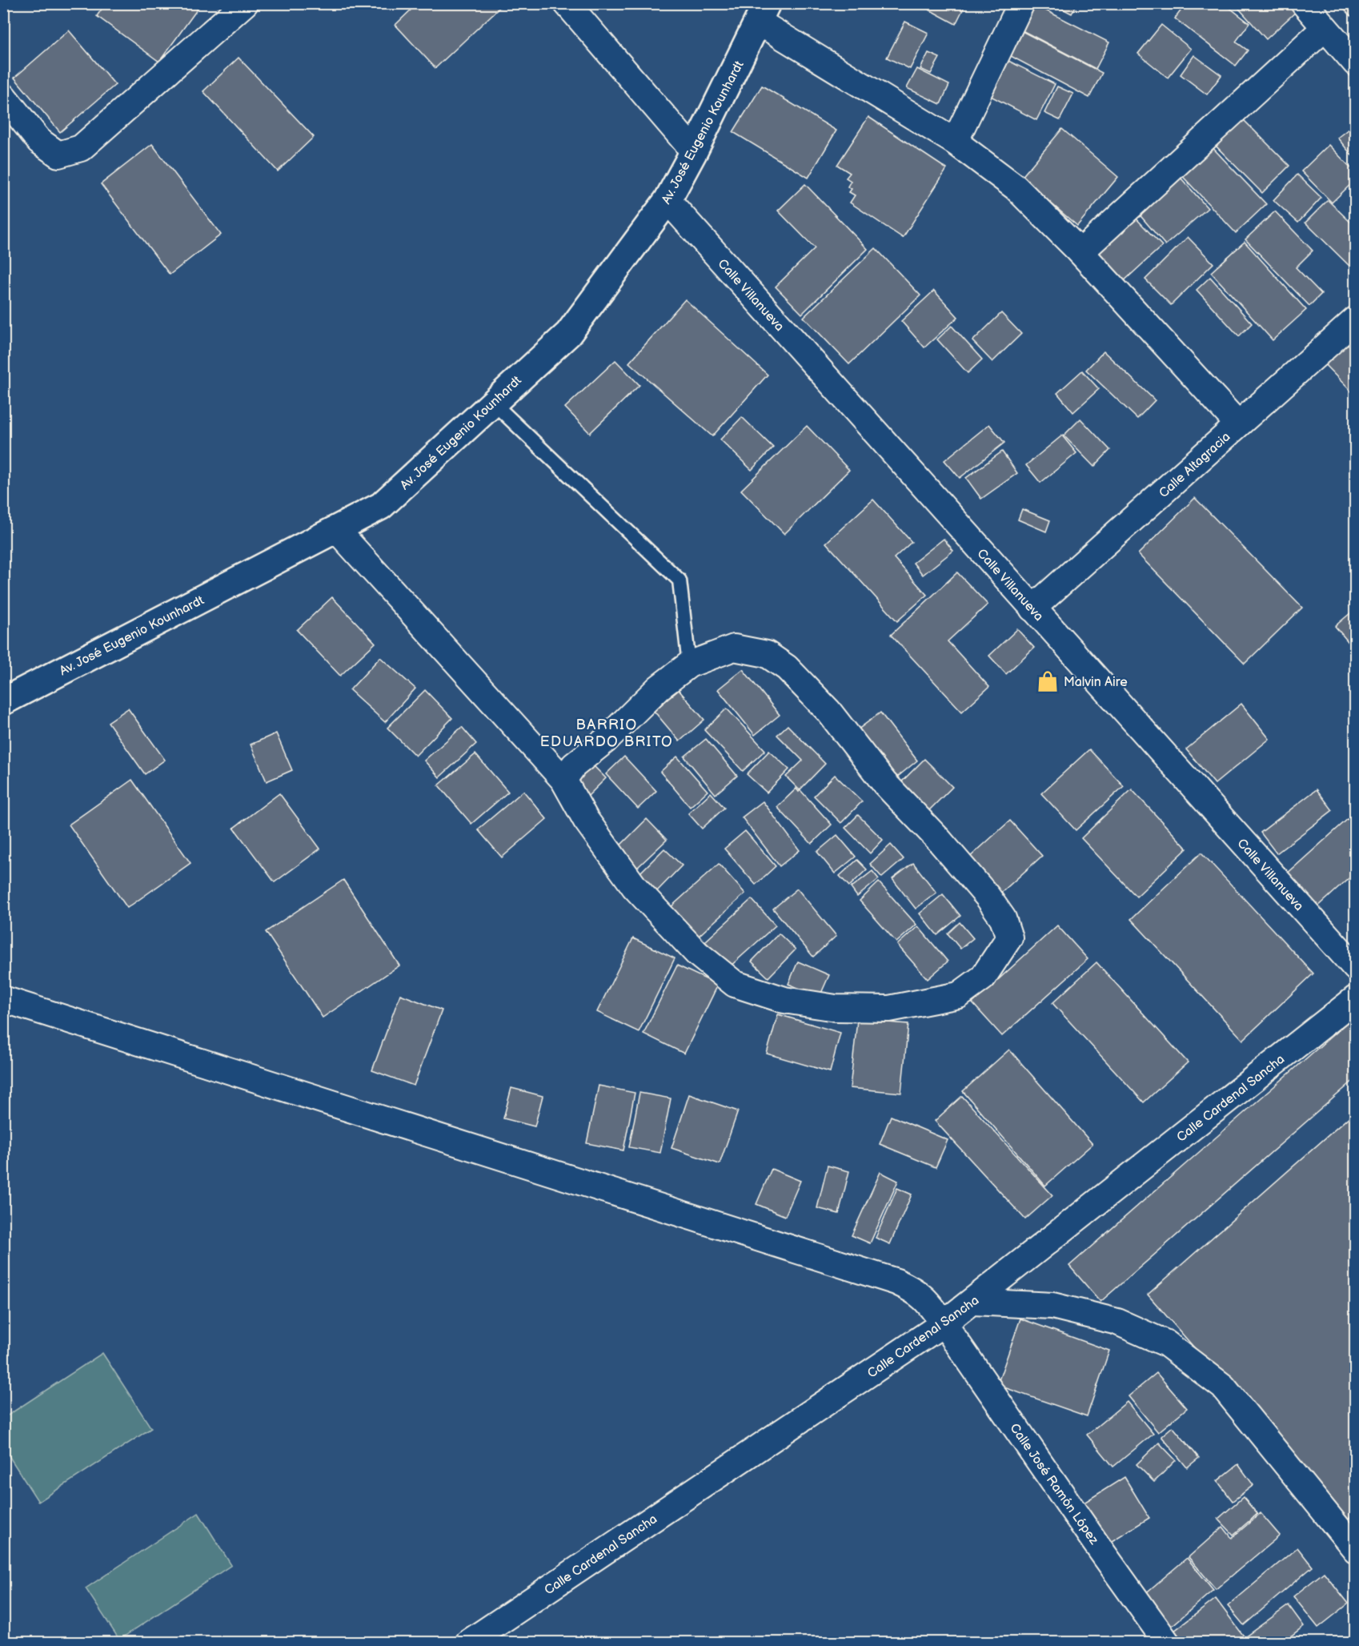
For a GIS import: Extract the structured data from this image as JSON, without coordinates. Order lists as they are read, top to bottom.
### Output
{
  "streets": {
    "street": [
      "Av. José Eugenio Kounhardt",
      "Calle Villanueva",
      "Calle Altagracia",
      "Calle Cardenal Sancha",
      "Calle José Ramón López"
    ]
  },
  "crossings": [
    ["Av. José Eugenio Kounhardt", "Calle Villanueva"],
    ["Calle Villanueva", "Calle Altagracia"],
    ["Calle Cardenal Sancha", "Calle José Ramón López"]
  ],
  "districts": ["BARRIO EDUARDO BRITO"],
  "places": {
    "shop": ["Malvin Aire"]
  }
}
